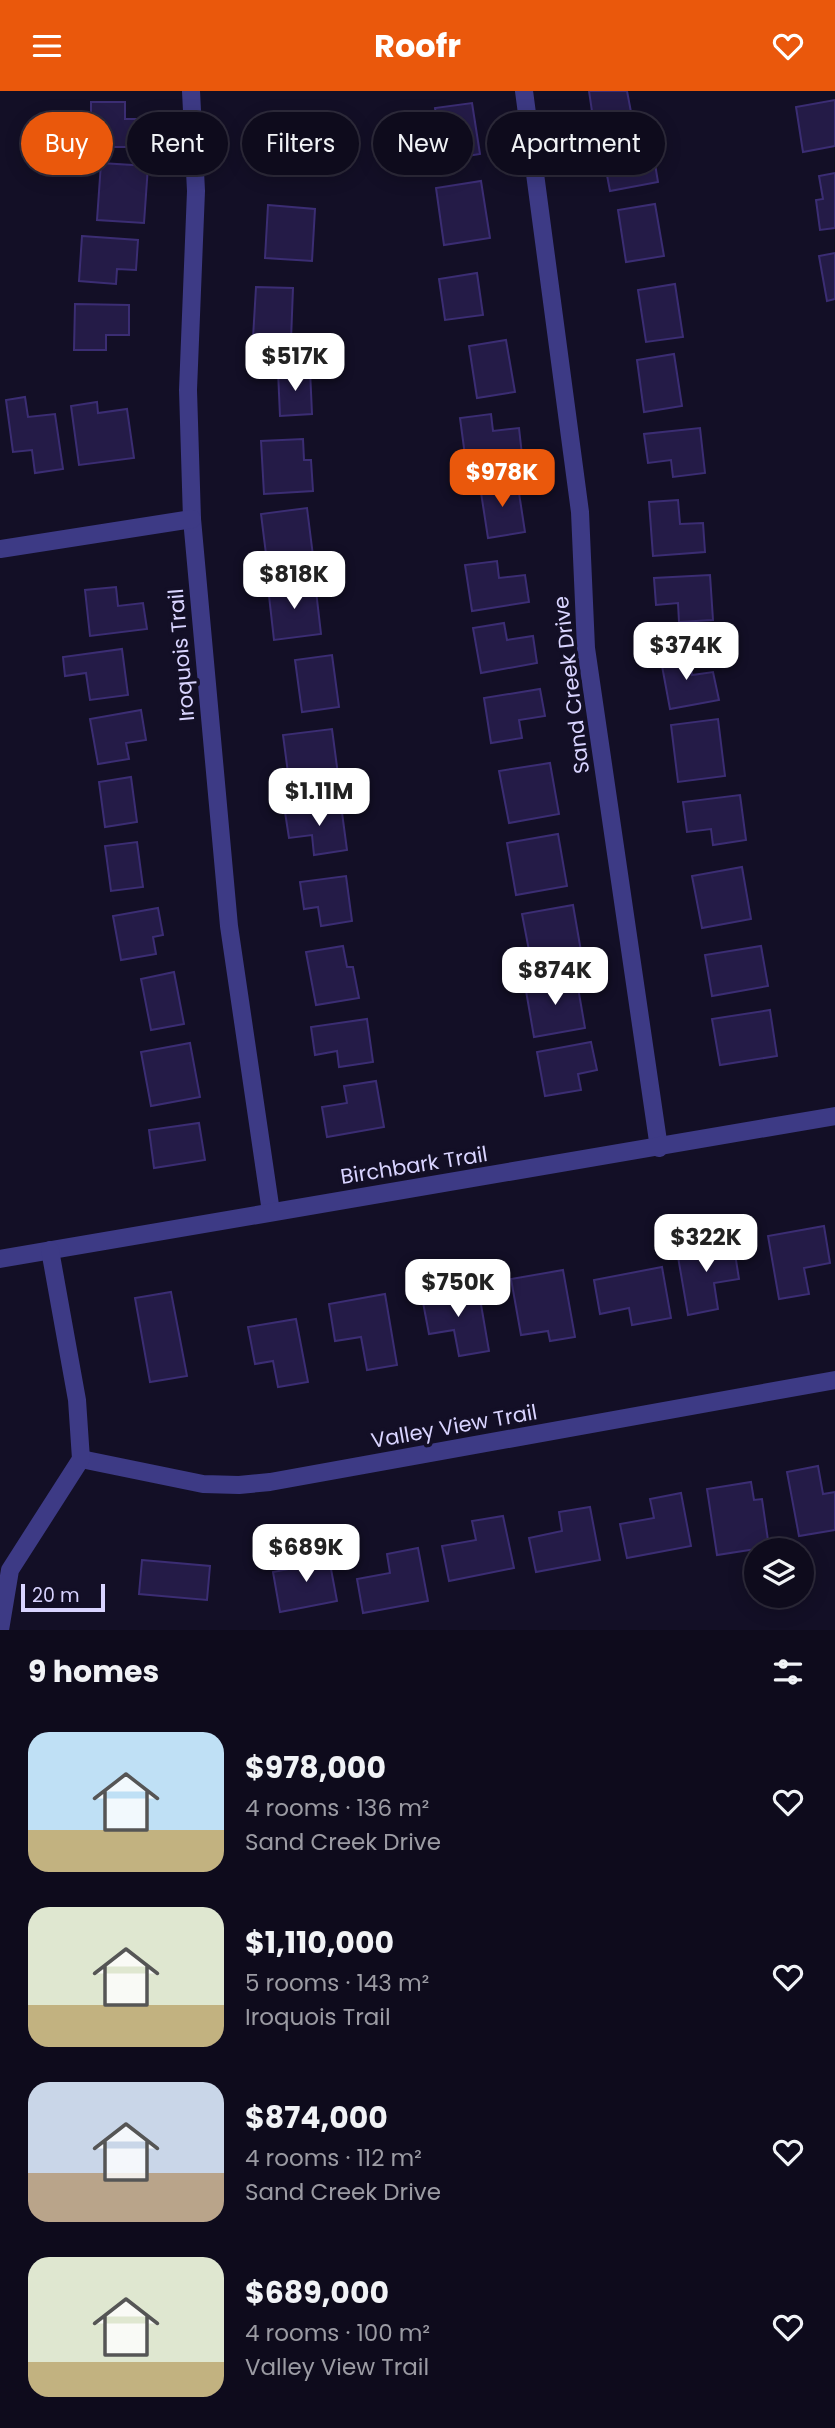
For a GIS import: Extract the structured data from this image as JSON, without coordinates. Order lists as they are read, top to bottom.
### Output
{
  "streets": {
    "street": [
      "Iroquois Trail",
      "Sand Creek Drive",
      "Birchbark Trail",
      "Valley View Trail"
    ]
  },
  "crossings": [
    ["Iroquois Trail", "Birchbark Trail"],
    ["Sand Creek Drive", "Birchbark Trail"]
  ],
  "scale_bar": "20 m",
  "page": {
    "header": "Roofr",
    "chip": [
      "Buy",
      "Rent",
      "Filters",
      "New",
      "Apartment"
    ],
    "price": [
      "$517K",
      "$978K",
      "$818K",
      "$374K",
      "$1.11M",
      "$874K",
      "$322K",
      "$750K",
      "$689K"
    ],
    "scale": "20 m",
    "heading": "9 homes",
    "list": [
      {
        "name": "$978,000",
        "note": "4 rooms · 136 m² · Sand Creek Drive"
      },
      {
        "name": "$1,110,000",
        "note": "5 rooms · 143 m² · Iroquois Trail"
      },
      {
        "name": "$874,000",
        "note": "4 rooms · 112 m² · Sand Creek Drive"
      },
      {
        "name": "$689,000",
        "note": "4 rooms · 100 m² · Valley View Trail"
      }
    ]
  }
}
